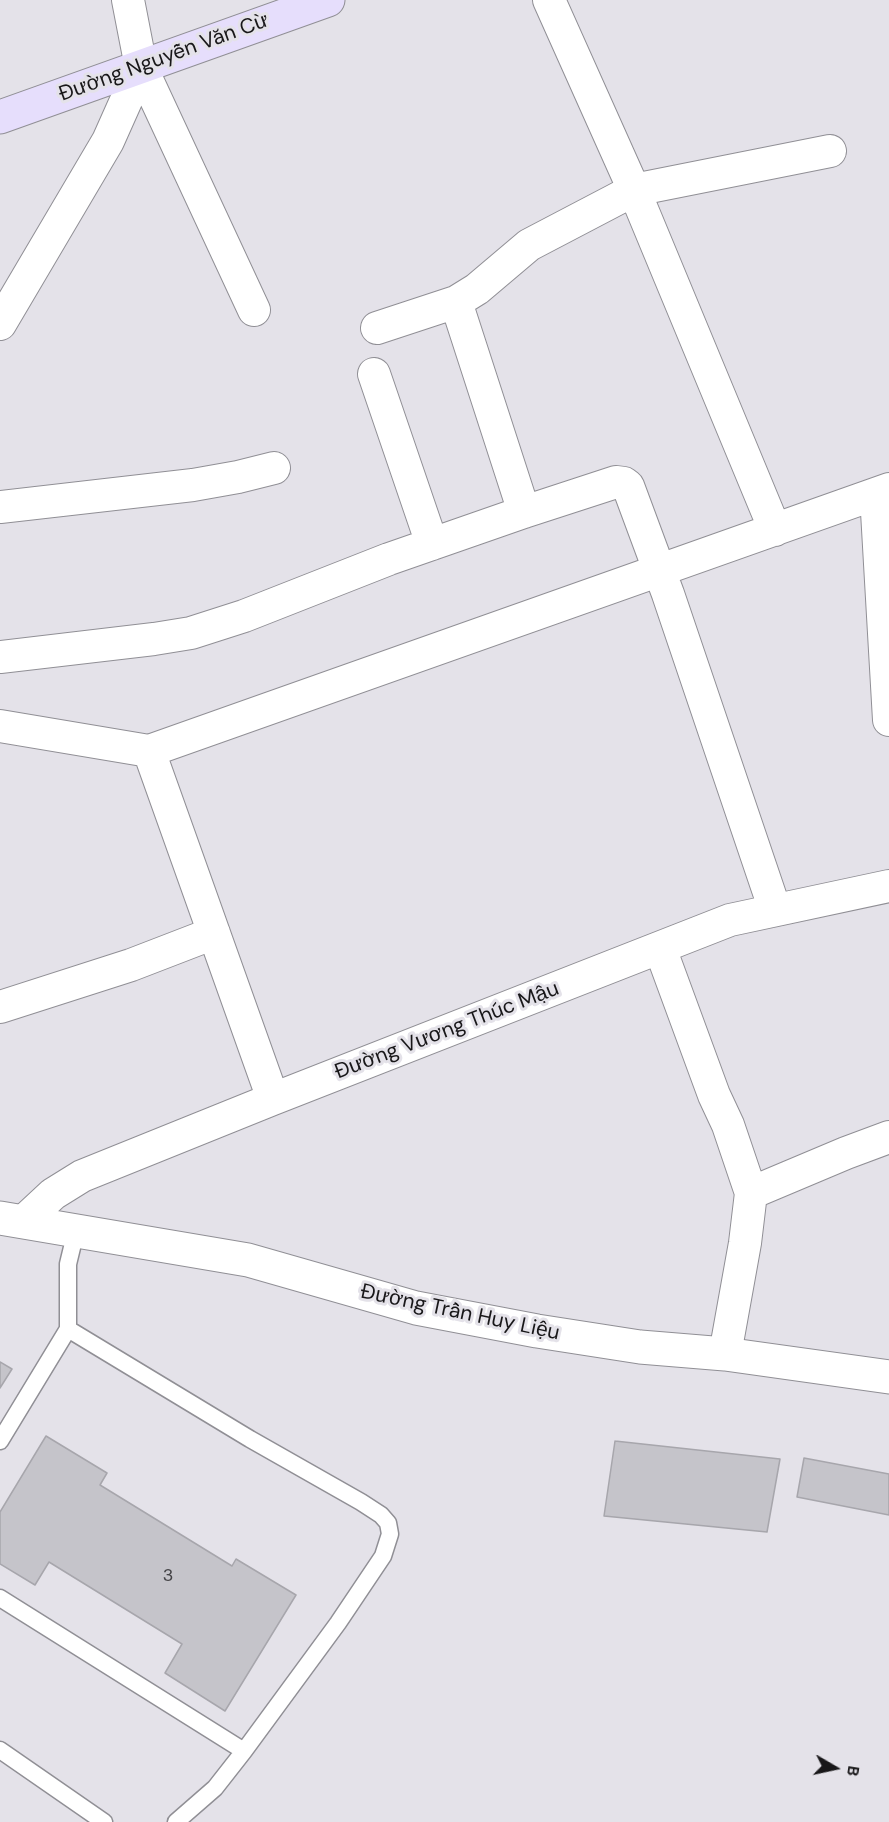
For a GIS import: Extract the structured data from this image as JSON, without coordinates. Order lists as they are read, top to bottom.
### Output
{
  "streets": {
    "main road": ["Đường Nguyễn Văn Cừ"],
    "street": ["Đường Vương Thúc Mậu", "Đường Trần Huy Liệu"]
  },
  "crossings": [
    ["Đường Vương Thúc Mậu", "Đường Trần Huy Liệu"]
  ],
  "house_numbers": ["3"],
  "north": "right"
}
